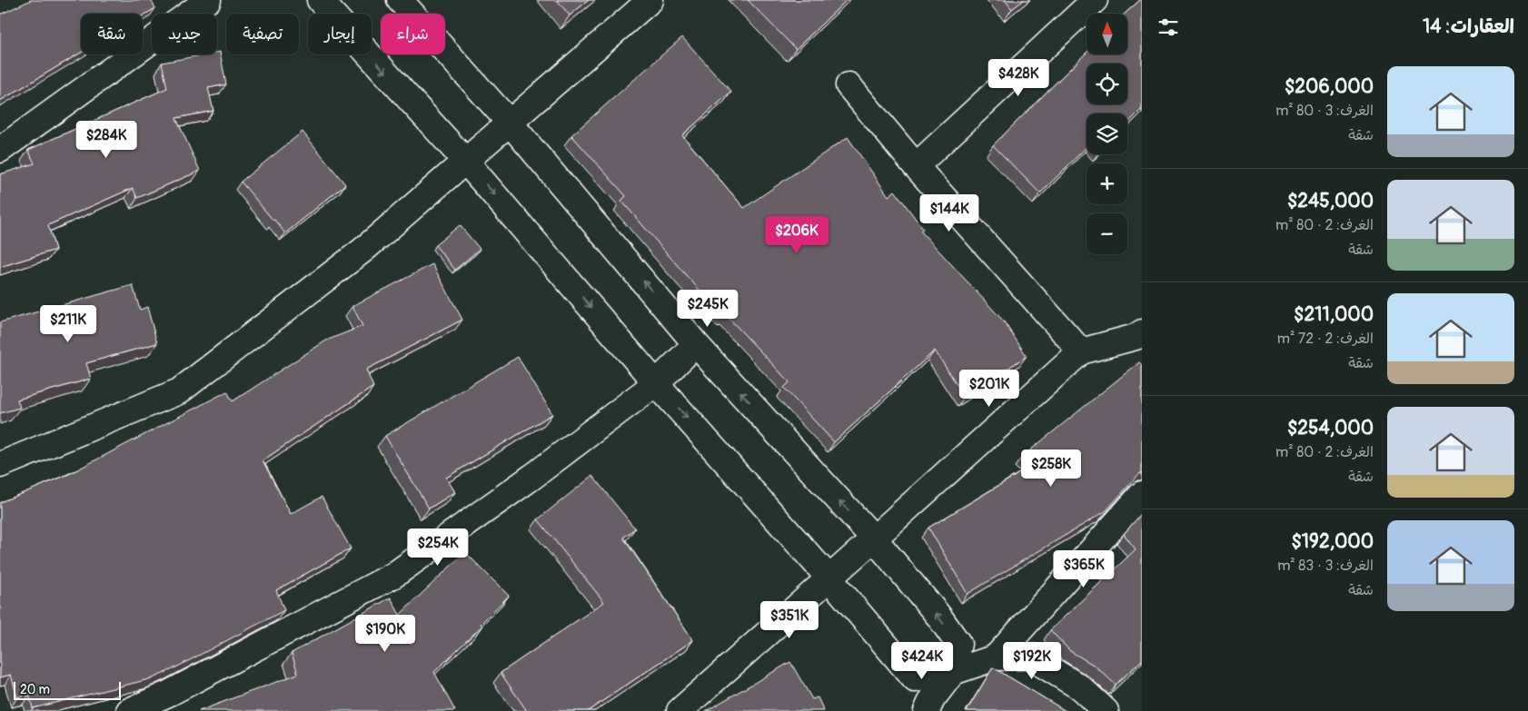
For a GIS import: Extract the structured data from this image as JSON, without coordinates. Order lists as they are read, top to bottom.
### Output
{
  "scale_bar": "20 m",
  "north": "top",
  "page": {
    "heading": "العقارات: 14",
    "map_buttons": ["+", "−"],
    "chip": [
      "شراء",
      "إيجار",
      "تصفية",
      "جديد",
      "شقة"
    ],
    "list": [
      {
        "name": "$206,000",
        "note": "الغرف: 3 · 80 m² · شقة"
      },
      {
        "name": "$245,000",
        "note": "الغرف: 2 · 80 m² · شقة"
      },
      {
        "name": "$211,000",
        "note": "الغرف: 2 · 72 m² · شقة"
      },
      {
        "name": "$254,000",
        "note": "الغرف: 2 · 80 m² · شقة"
      },
      {
        "name": "$192,000",
        "note": "الغرف: 3 · 83 m² · شقة"
      }
    ],
    "price": [
      "$428K",
      "$284K",
      "$144K",
      "$206K",
      "$245K",
      "$211K",
      "$201K",
      "$258K",
      "$254K",
      "$365K",
      "$351K",
      "$190K",
      "$424K",
      "$192K"
    ],
    "scale": "20 m"
  }
}
